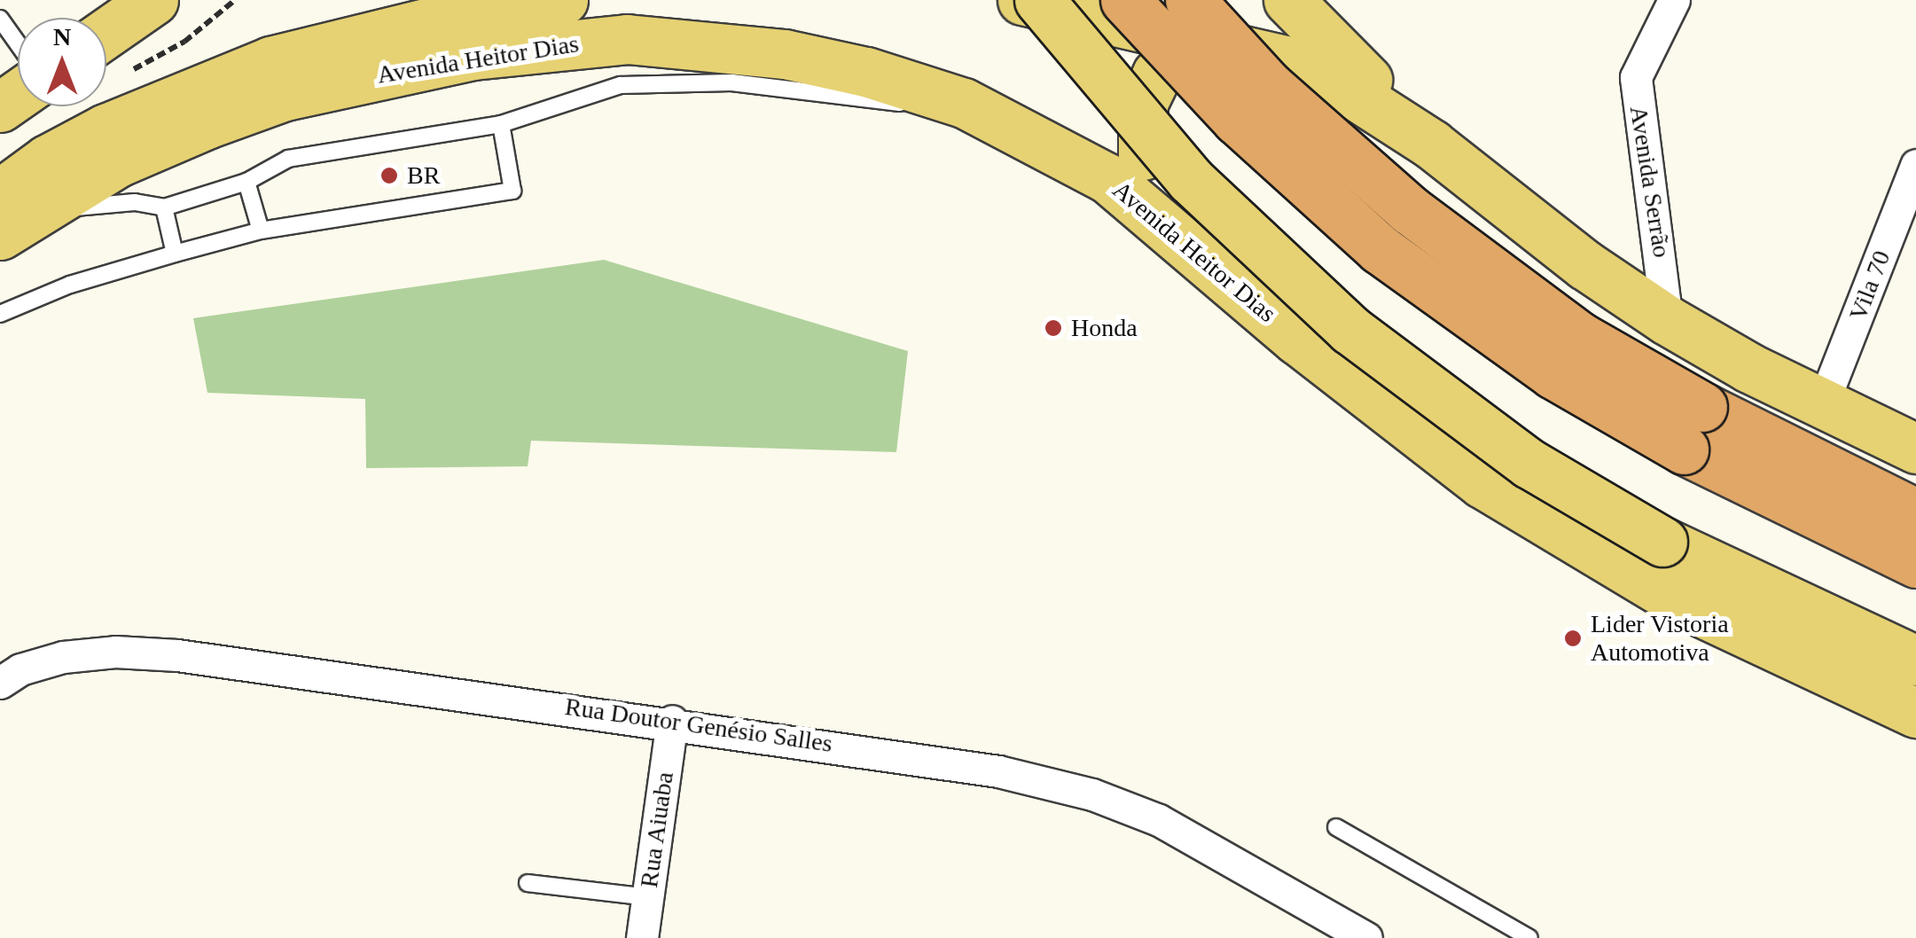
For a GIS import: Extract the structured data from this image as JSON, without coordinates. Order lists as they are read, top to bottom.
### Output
{
  "streets": {
    "main road": ["Avenida Heitor Dias"],
    "street": [
      "Avenida Serrão",
      "Vila 70",
      "Rua Doutor Genésio Salles",
      "Rua Aiuaba"
    ]
  },
  "crossings": [
    ["Rua Doutor Genésio Salles", "Rua Aiuaba"]
  ],
  "places": ["BR", "Honda", "Lider Vistoria Automotiva"],
  "north": "top"
}
